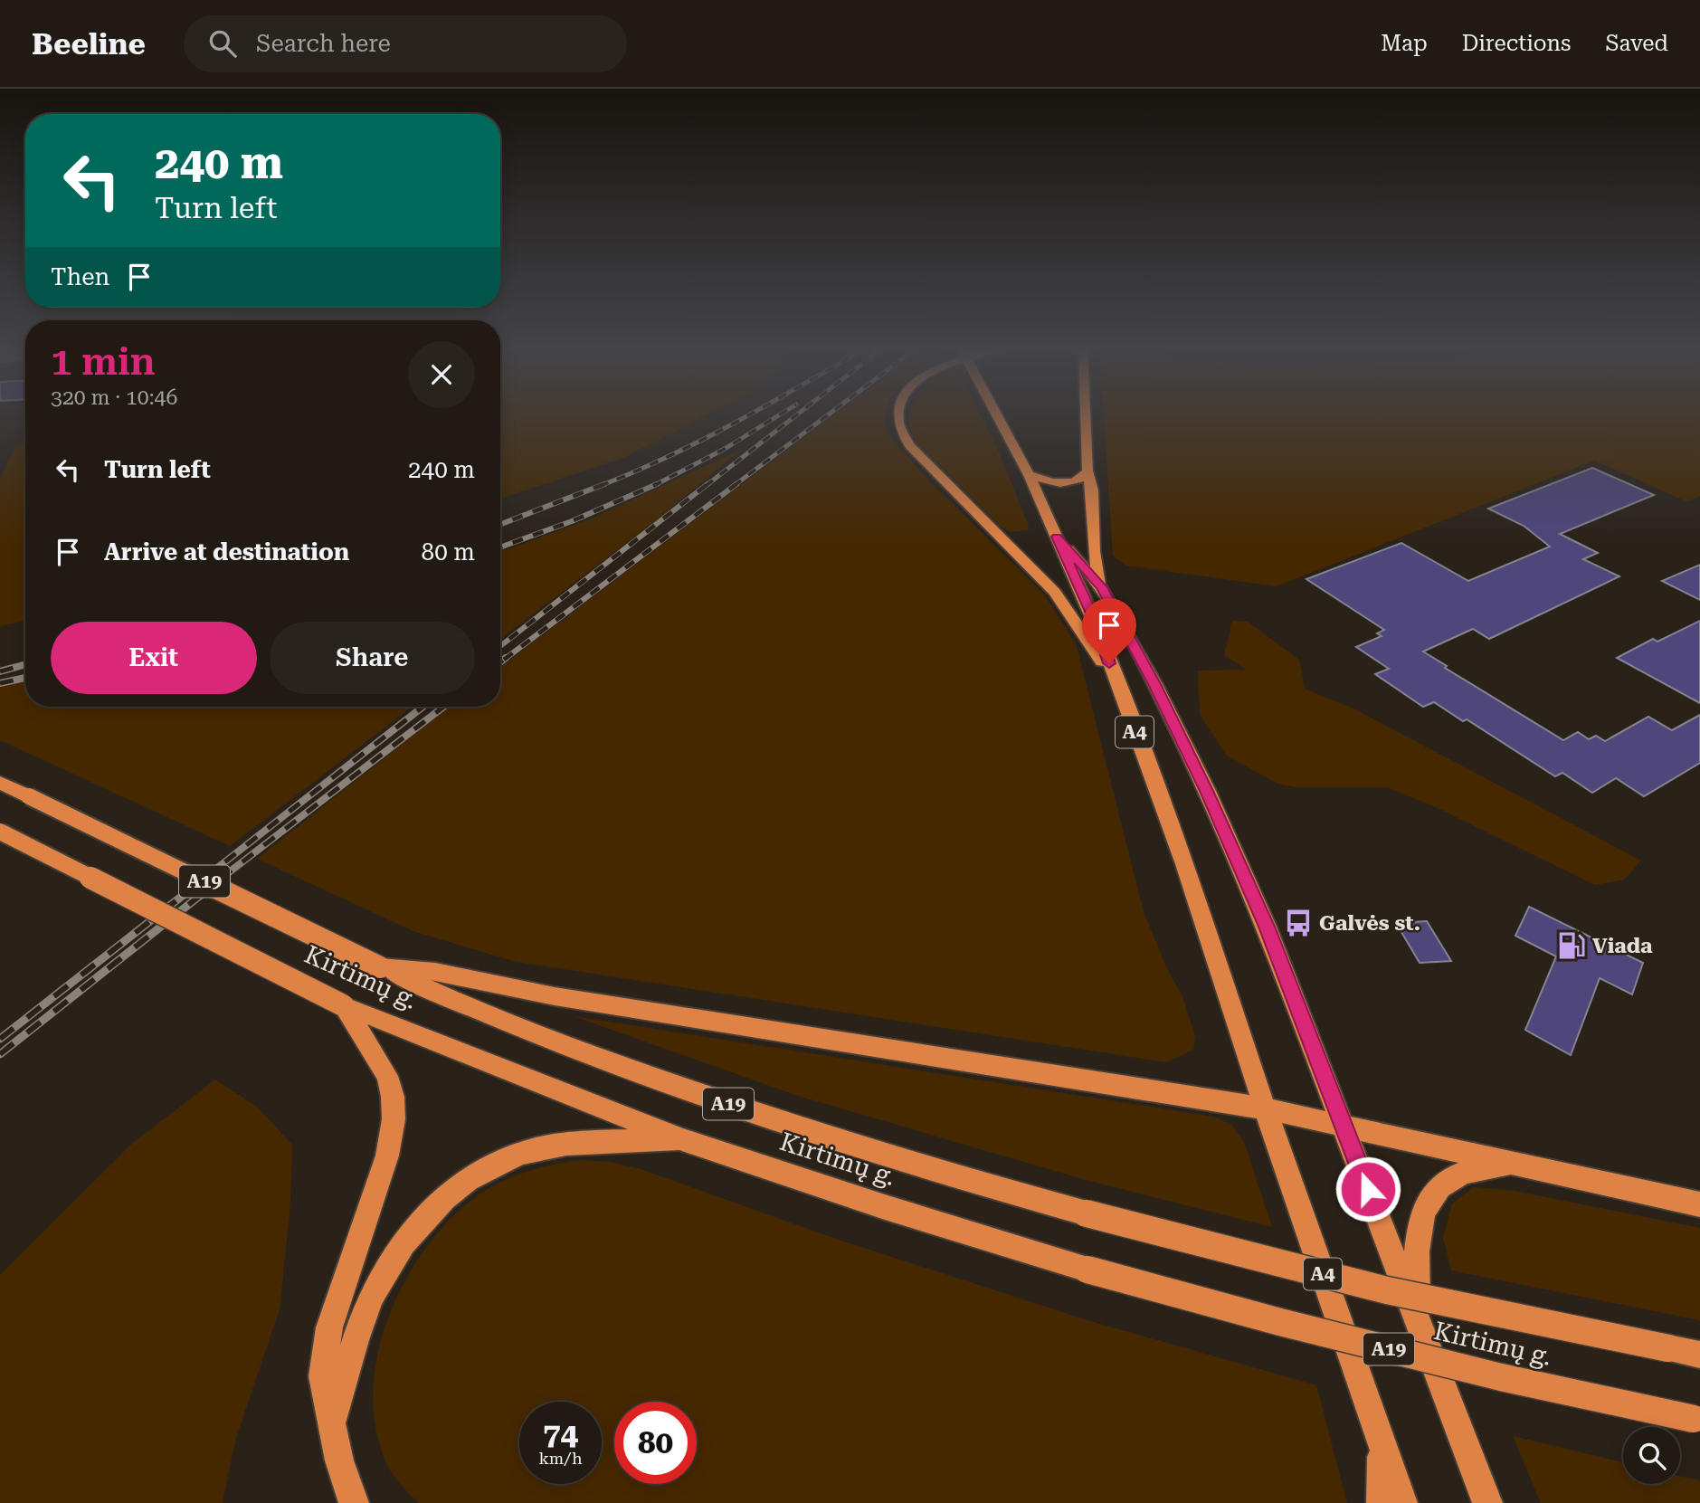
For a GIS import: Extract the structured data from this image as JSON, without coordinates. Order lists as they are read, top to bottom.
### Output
{
  "streets": {
    "highway": ["A4", "A19", "Kirtimų g."]
  },
  "places": {
    "bus stop": ["Galvės st."],
    "fuel station": ["Viada"]
  },
  "page": {
    "header": "Beeline",
    "search": "Search here",
    "nav": ["Map", "Directions", "Saved"],
    "turn": ["240 m", "Turn left"],
    "then": "Then",
    "heading": ["1 min", "320 m · 10:46"],
    "list": [
      {
        "name": "Turn left",
        "value": "240 m"
      },
      {
        "name": "Arrive at destination",
        "value": "80 m"
      }
    ],
    "buttons": ["Exit", "Share"],
    "speed": "74 km/h",
    "limit": "80"
  }
}
